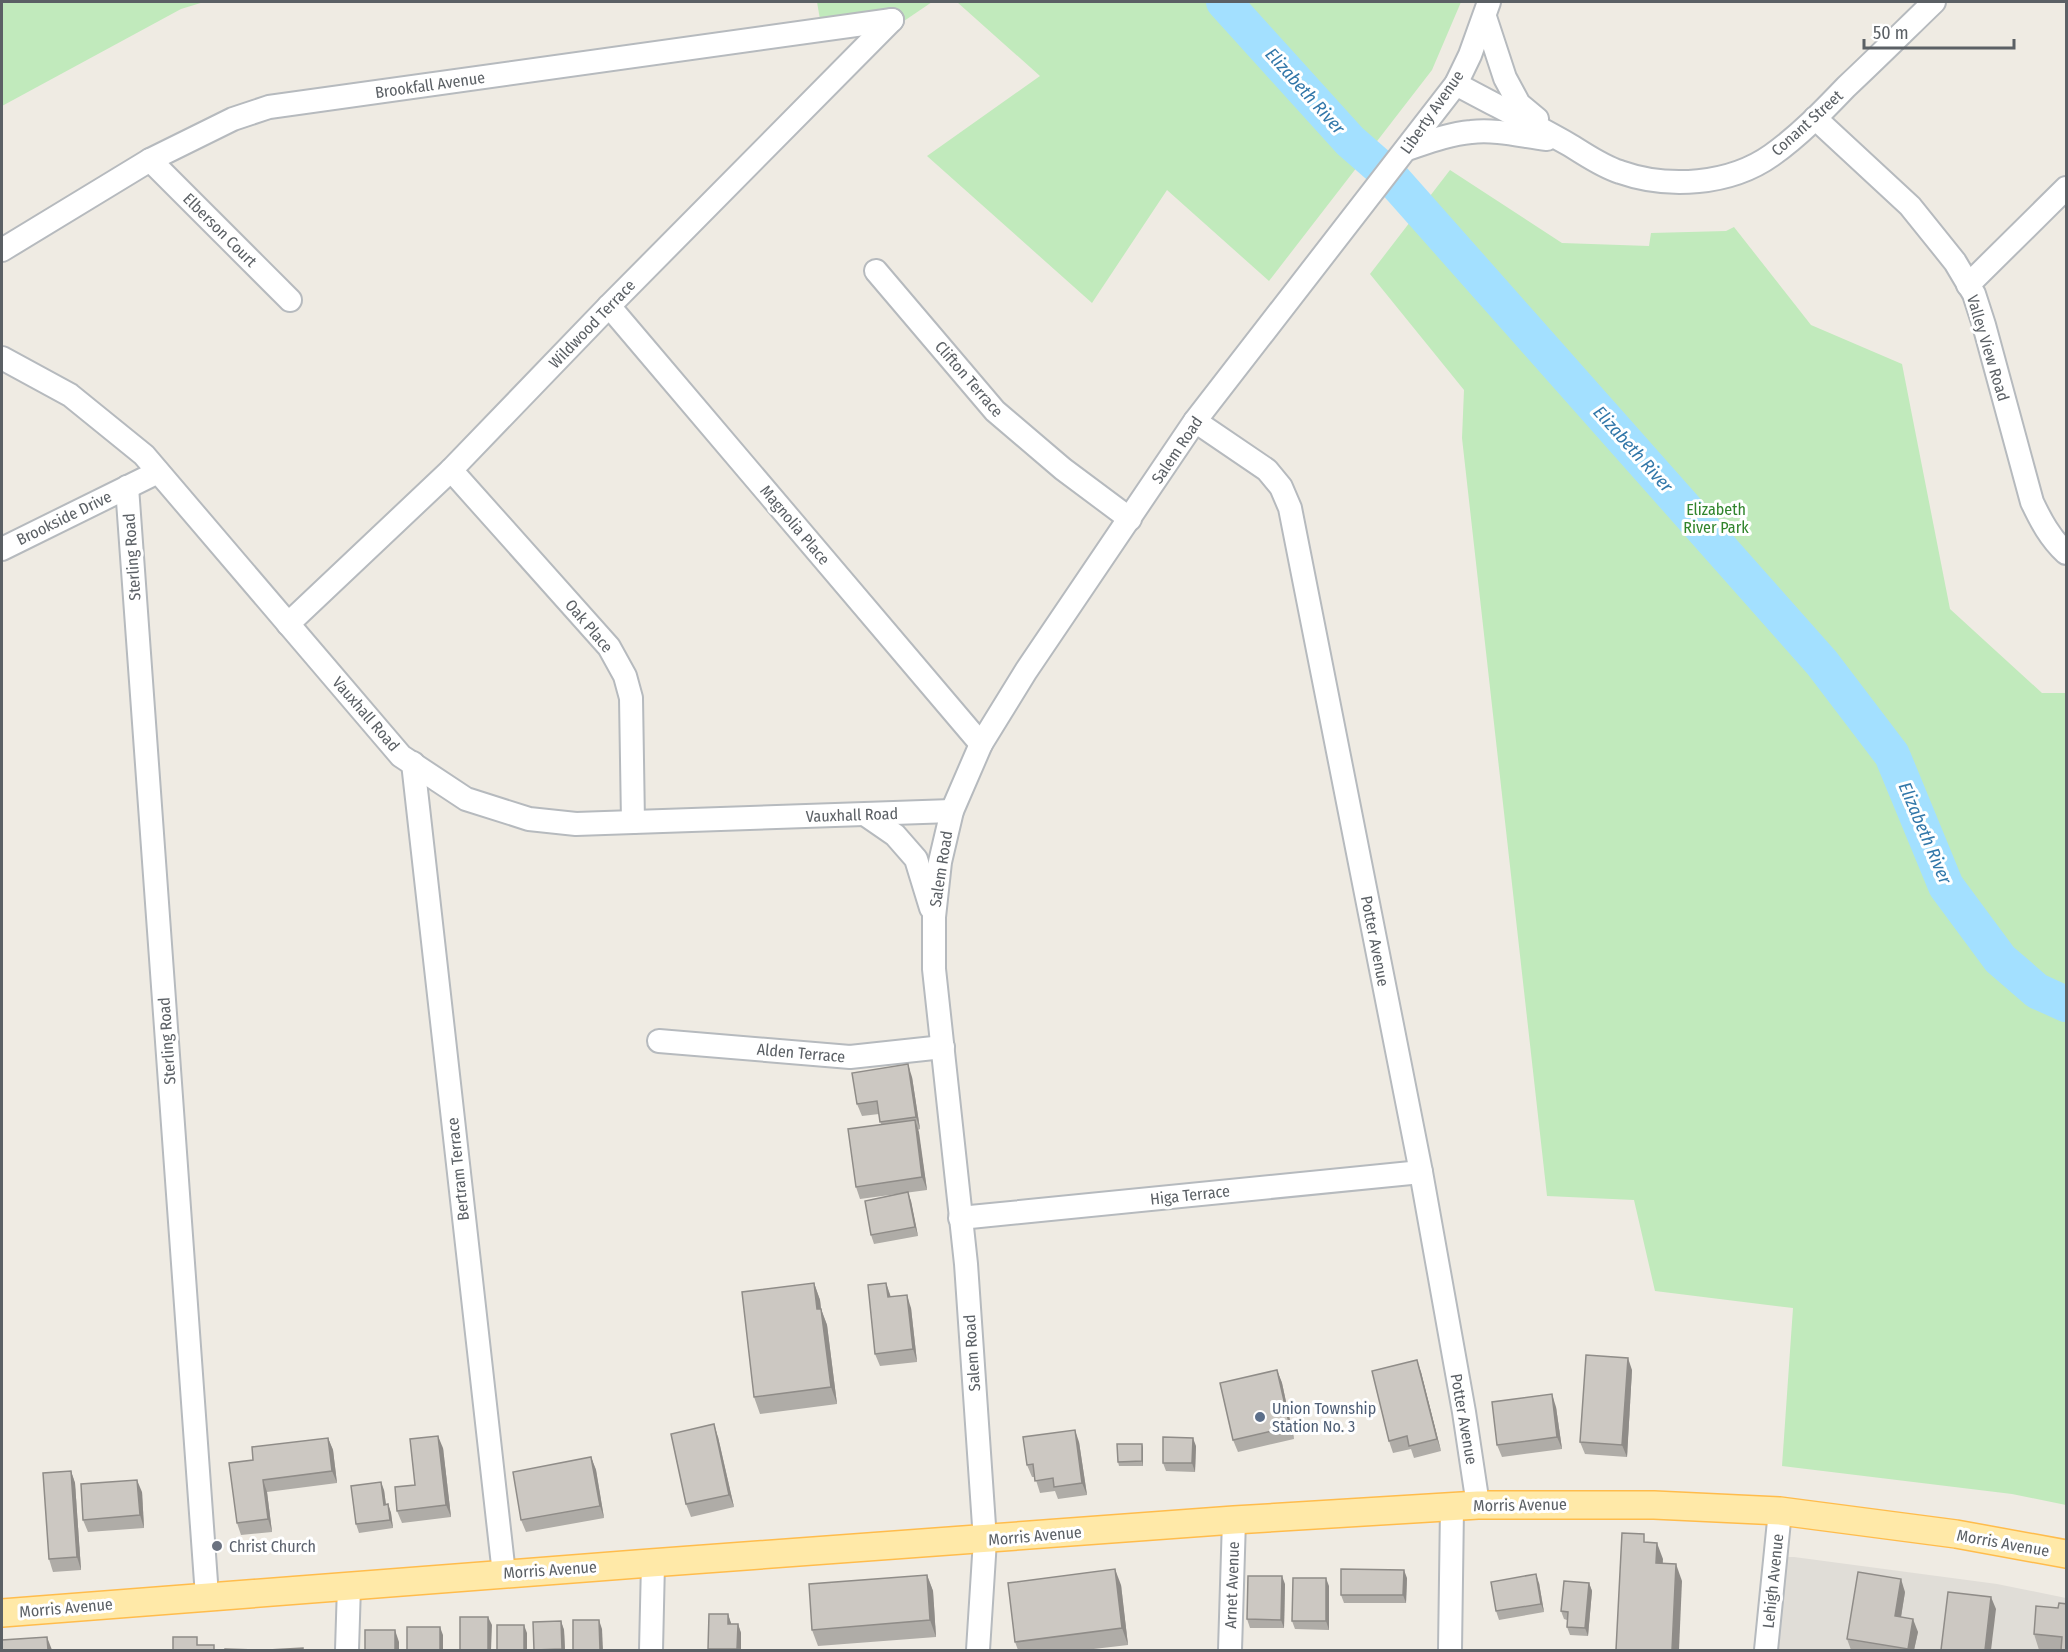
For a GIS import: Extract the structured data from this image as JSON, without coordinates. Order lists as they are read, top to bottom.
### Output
{
  "streets": {
    "main road": ["Morris Avenue"],
    "street": [
      "Brookfall Avenue",
      "Liberty Avenue",
      "Conant Street",
      "Elberson Court",
      "Wildwood Terrace",
      "Valley View Road",
      "Clifton Terrace",
      "Salem Road",
      "Brookside Drive",
      "Magnolia Place",
      "Sterling Road",
      "Oak Place",
      "Vauxhall Road",
      "Potter Avenue",
      "Alden Terrace",
      "Bertram Terrace",
      "Higa Terrace",
      "Lehigh Avenue",
      "Arnet Avenue"
    ]
  },
  "crossings": [
    ["Brookfall Avenue", "Elberson Court"],
    ["Brookfall Avenue", "Wildwood Terrace"],
    ["Liberty Avenue", "Conant Street"],
    ["Liberty Avenue", "Salem Road"],
    ["Conant Street", "Valley View Road"],
    ["Wildwood Terrace", "Magnolia Place"],
    ["Wildwood Terrace", "Oak Place"],
    ["Wildwood Terrace", "Vauxhall Road"],
    ["Clifton Terrace", "Salem Road"],
    ["Salem Road", "Magnolia Place"],
    ["Salem Road", "Vauxhall Road"],
    ["Salem Road", "Potter Avenue"],
    ["Salem Road", "Alden Terrace"],
    ["Salem Road", "Higa Terrace"],
    ["Salem Road", "Morris Avenue"],
    ["Brookside Drive", "Sterling Road"],
    ["Brookside Drive", "Vauxhall Road"],
    ["Sterling Road", "Morris Avenue"],
    ["Oak Place", "Vauxhall Road"],
    ["Vauxhall Road", "Bertram Terrace"],
    ["Potter Avenue", "Higa Terrace"],
    ["Potter Avenue", "Morris Avenue"],
    ["Bertram Terrace", "Morris Avenue"],
    ["Morris Avenue", "Lehigh Avenue"],
    ["Morris Avenue", "Arnet Avenue"]
  ],
  "water": ["Elizabeth River"],
  "parks": ["Elizabeth River Park"],
  "places": ["Union Township Station No. 3", "Christ Church"],
  "scale_bar": "50 m"
}
